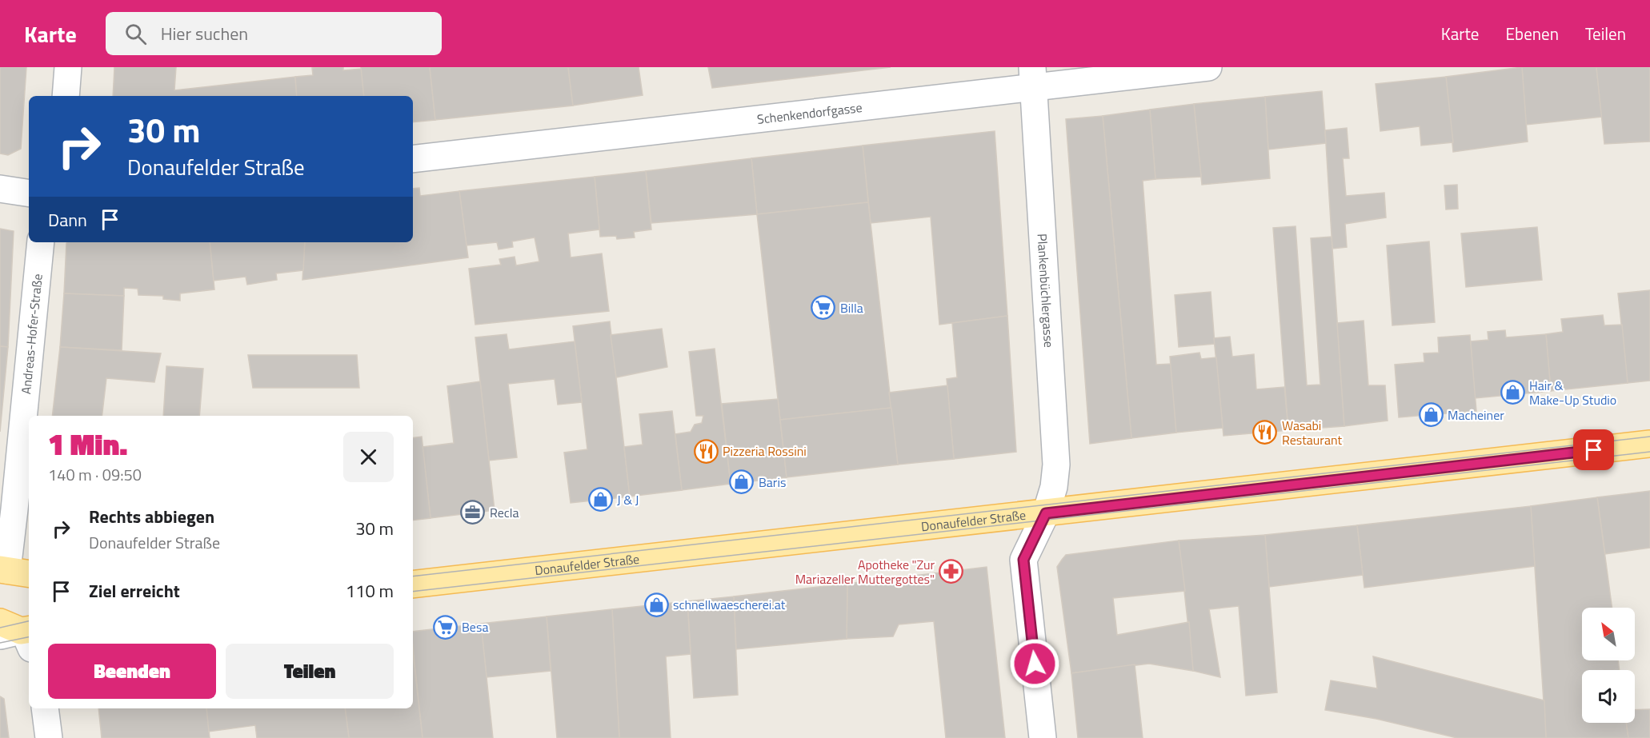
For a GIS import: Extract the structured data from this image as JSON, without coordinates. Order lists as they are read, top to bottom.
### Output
{
  "streets": {
    "main road": ["Donaufelder Straße"],
    "street": ["Schenkendorfgasse", "Plankenbüchlergasse", "Andreas-Hofer-Straße"]
  },
  "crossings": [
    ["Schenkendorfgasse", "Plankenbüchlergasse"],
    ["Plankenbüchlergasse", "Donaufelder Straße"]
  ],
  "places": {
    "supermarket": ["Billa", "Besa"],
    "shop": [
      "Hair & Make-Up Studio",
      "Macheiner",
      "Baris",
      "J & J",
      "schnellwaescherei.at"
    ],
    "restaurant": ["Wasabi Restaurant", "Pizzeria Rossini"],
    "office": ["Recla"],
    "pharmacy": ["Apotheke \"Zur Mariazeller Muttergottes\""]
  },
  "north": "top left",
  "page": {
    "header": "Karte",
    "search": "Hier suchen",
    "nav": ["Karte", "Ebenen", "Teilen"],
    "turn": ["30 m", "Donaufelder Straße"],
    "then": "Dann",
    "heading": ["1 Min.", "140 m · 09:50"],
    "list": [
      {
        "name": "Rechts abbiegen",
        "note": "Donaufelder Straße",
        "value": "30 m"
      },
      {
        "name": "Ziel erreicht",
        "value": "110 m"
      }
    ],
    "buttons": ["Beenden", "Teilen"]
  }
}
